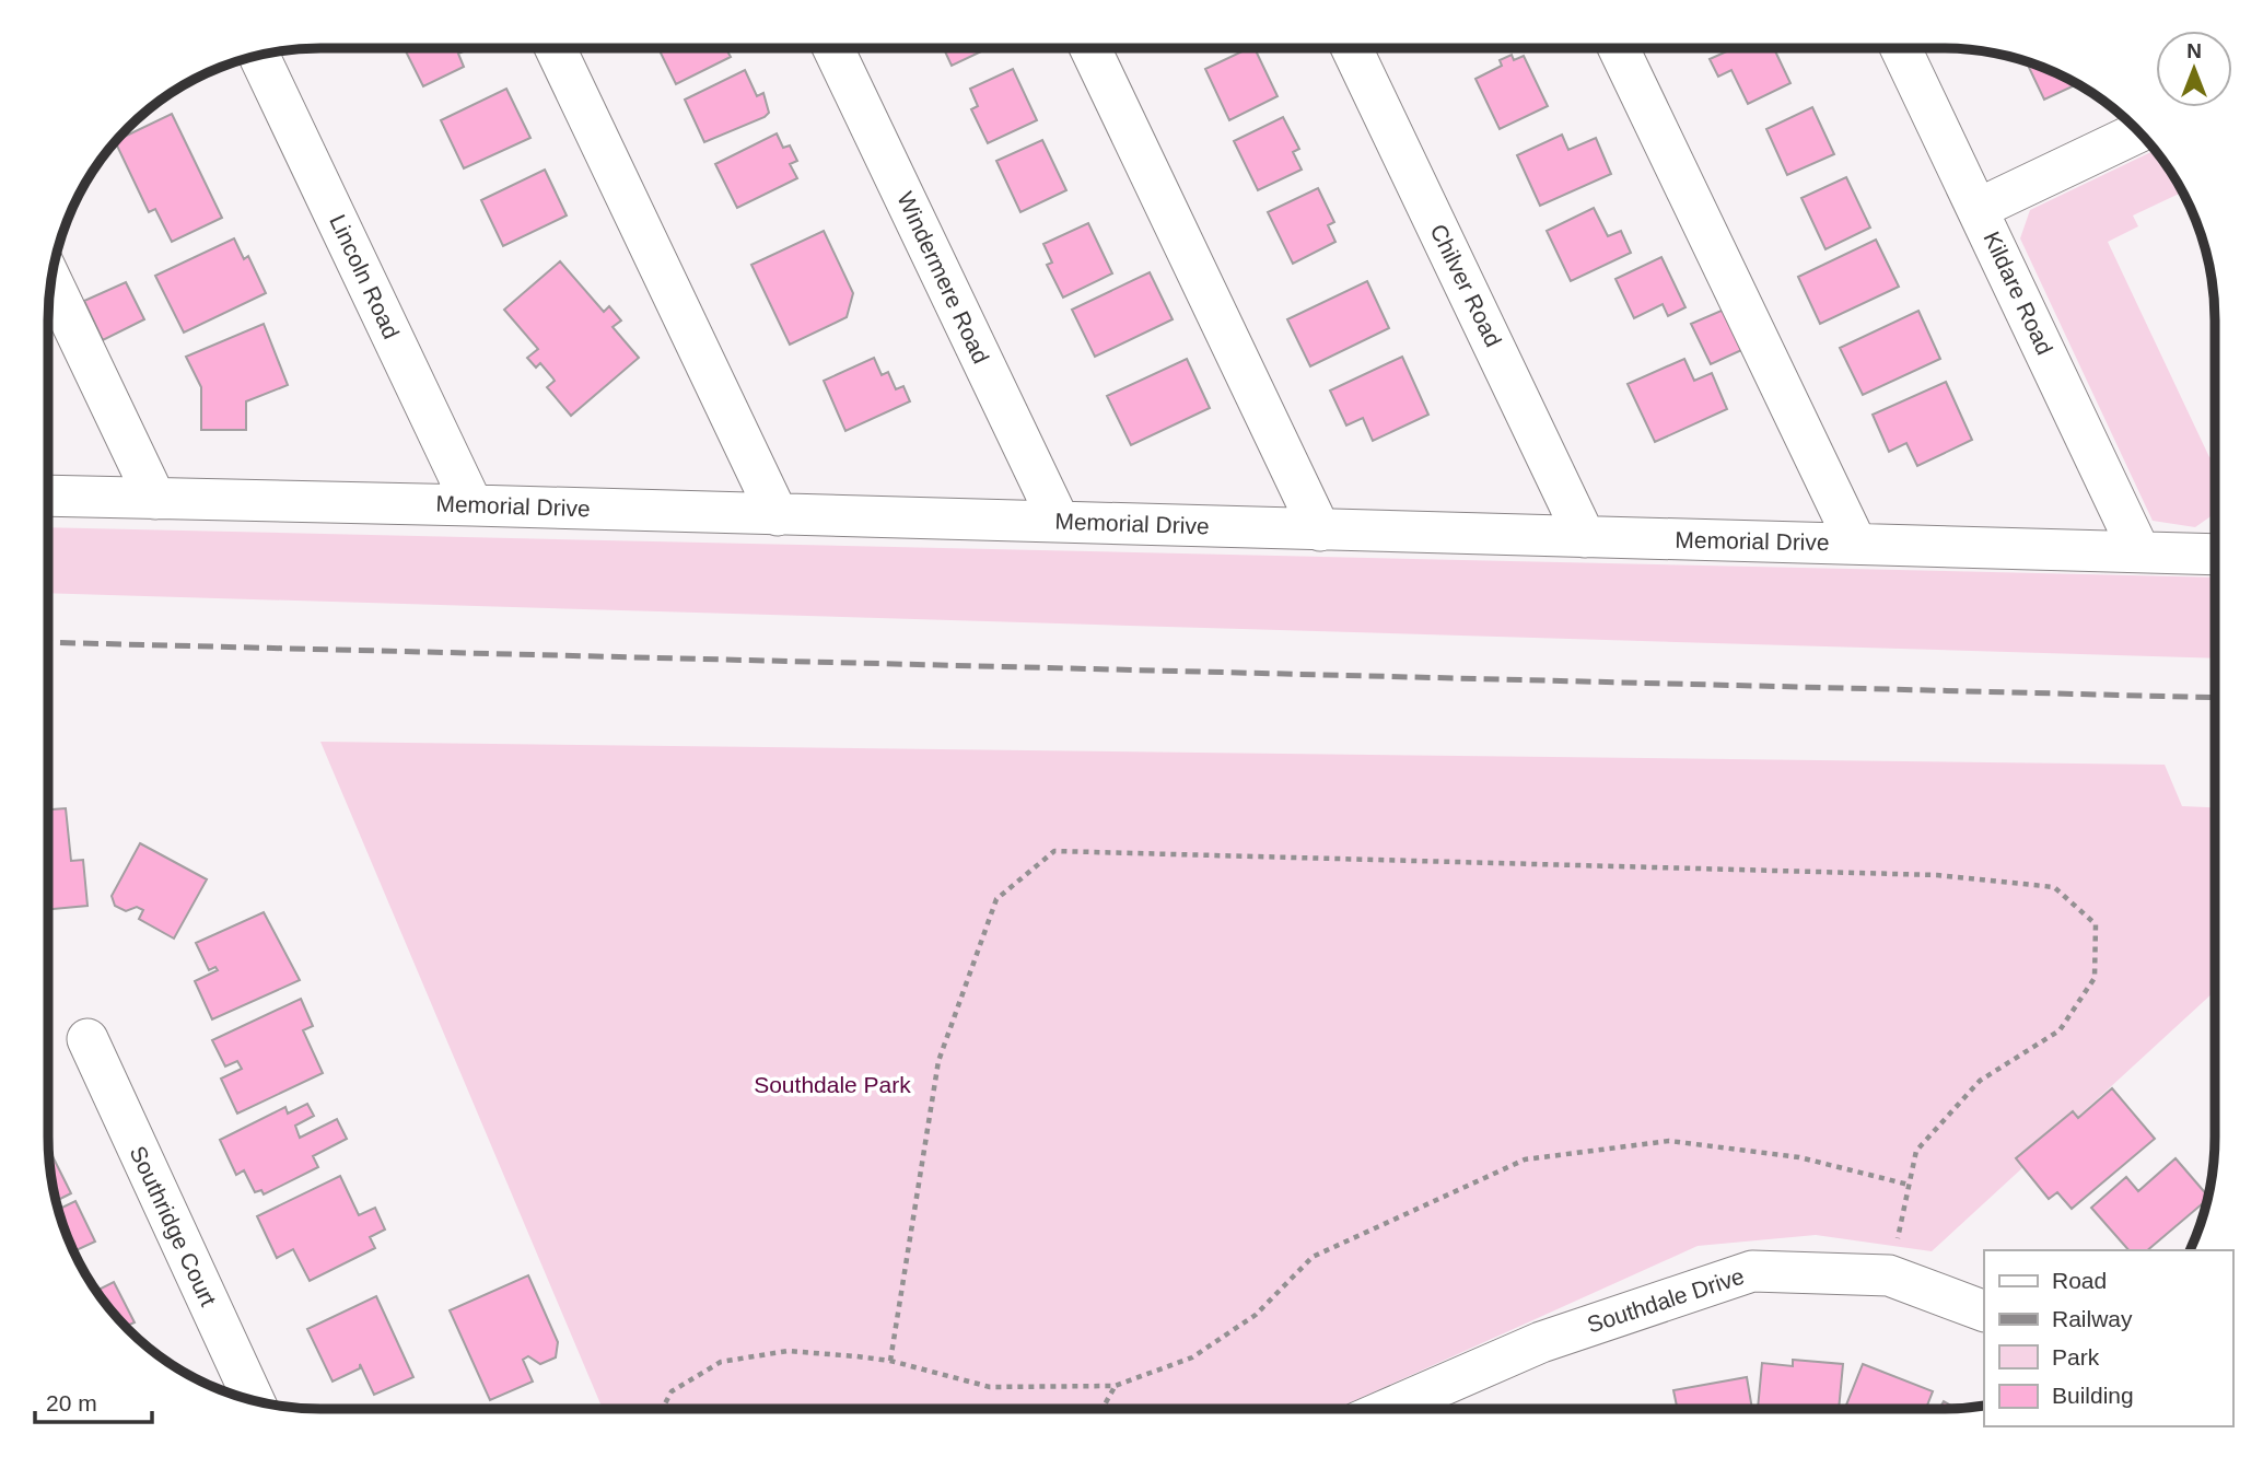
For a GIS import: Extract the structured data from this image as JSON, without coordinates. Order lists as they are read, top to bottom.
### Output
{
  "streets": {
    "street": [
      "Lincoln Road",
      "Windermere Road",
      "Chilver Road",
      "Kildare Road",
      "Memorial Drive",
      "Southridge Court",
      "Southdale Drive"
    ]
  },
  "crossings": [
    ["Lincoln Road", "Memorial Drive"],
    ["Windermere Road", "Memorial Drive"],
    ["Chilver Road", "Memorial Drive"],
    ["Kildare Road", "Memorial Drive"]
  ],
  "parks": ["Southdale Park"],
  "legend": [
    "Road",
    "Railway",
    "Park",
    "Building"
  ],
  "scale_bar": "20 m",
  "north": "top"
}
